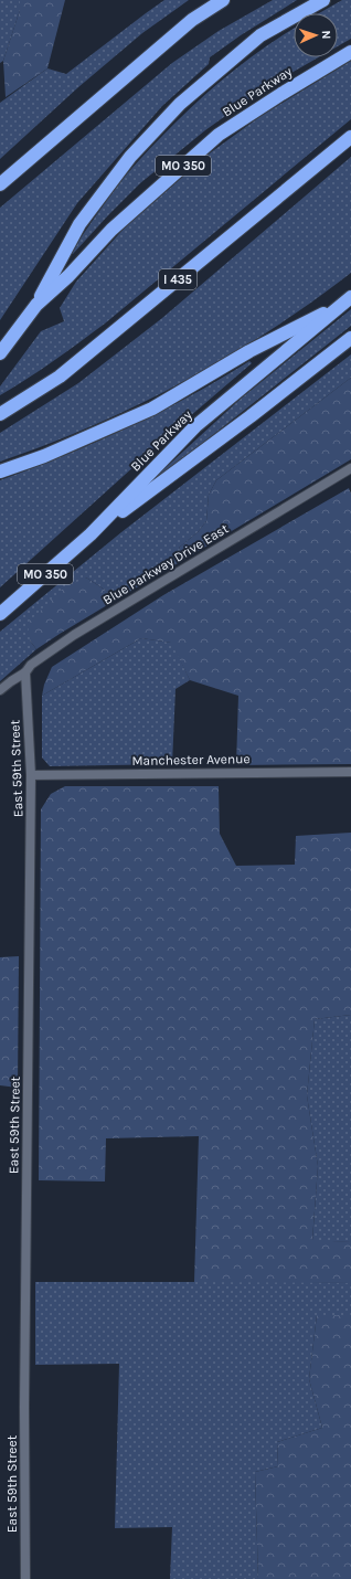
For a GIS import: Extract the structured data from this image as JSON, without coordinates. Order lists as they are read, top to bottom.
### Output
{
  "streets": {
    "highway": ["Blue Parkway", "MO 350", "I 435"],
    "street": ["Blue Parkway Drive East", "Manchester Avenue", "East 59th Street"]
  },
  "crossings": [
    ["Blue Parkway Drive East", "East 59th Street"],
    ["Manchester Avenue", "East 59th Street"]
  ],
  "north": "right"
}
